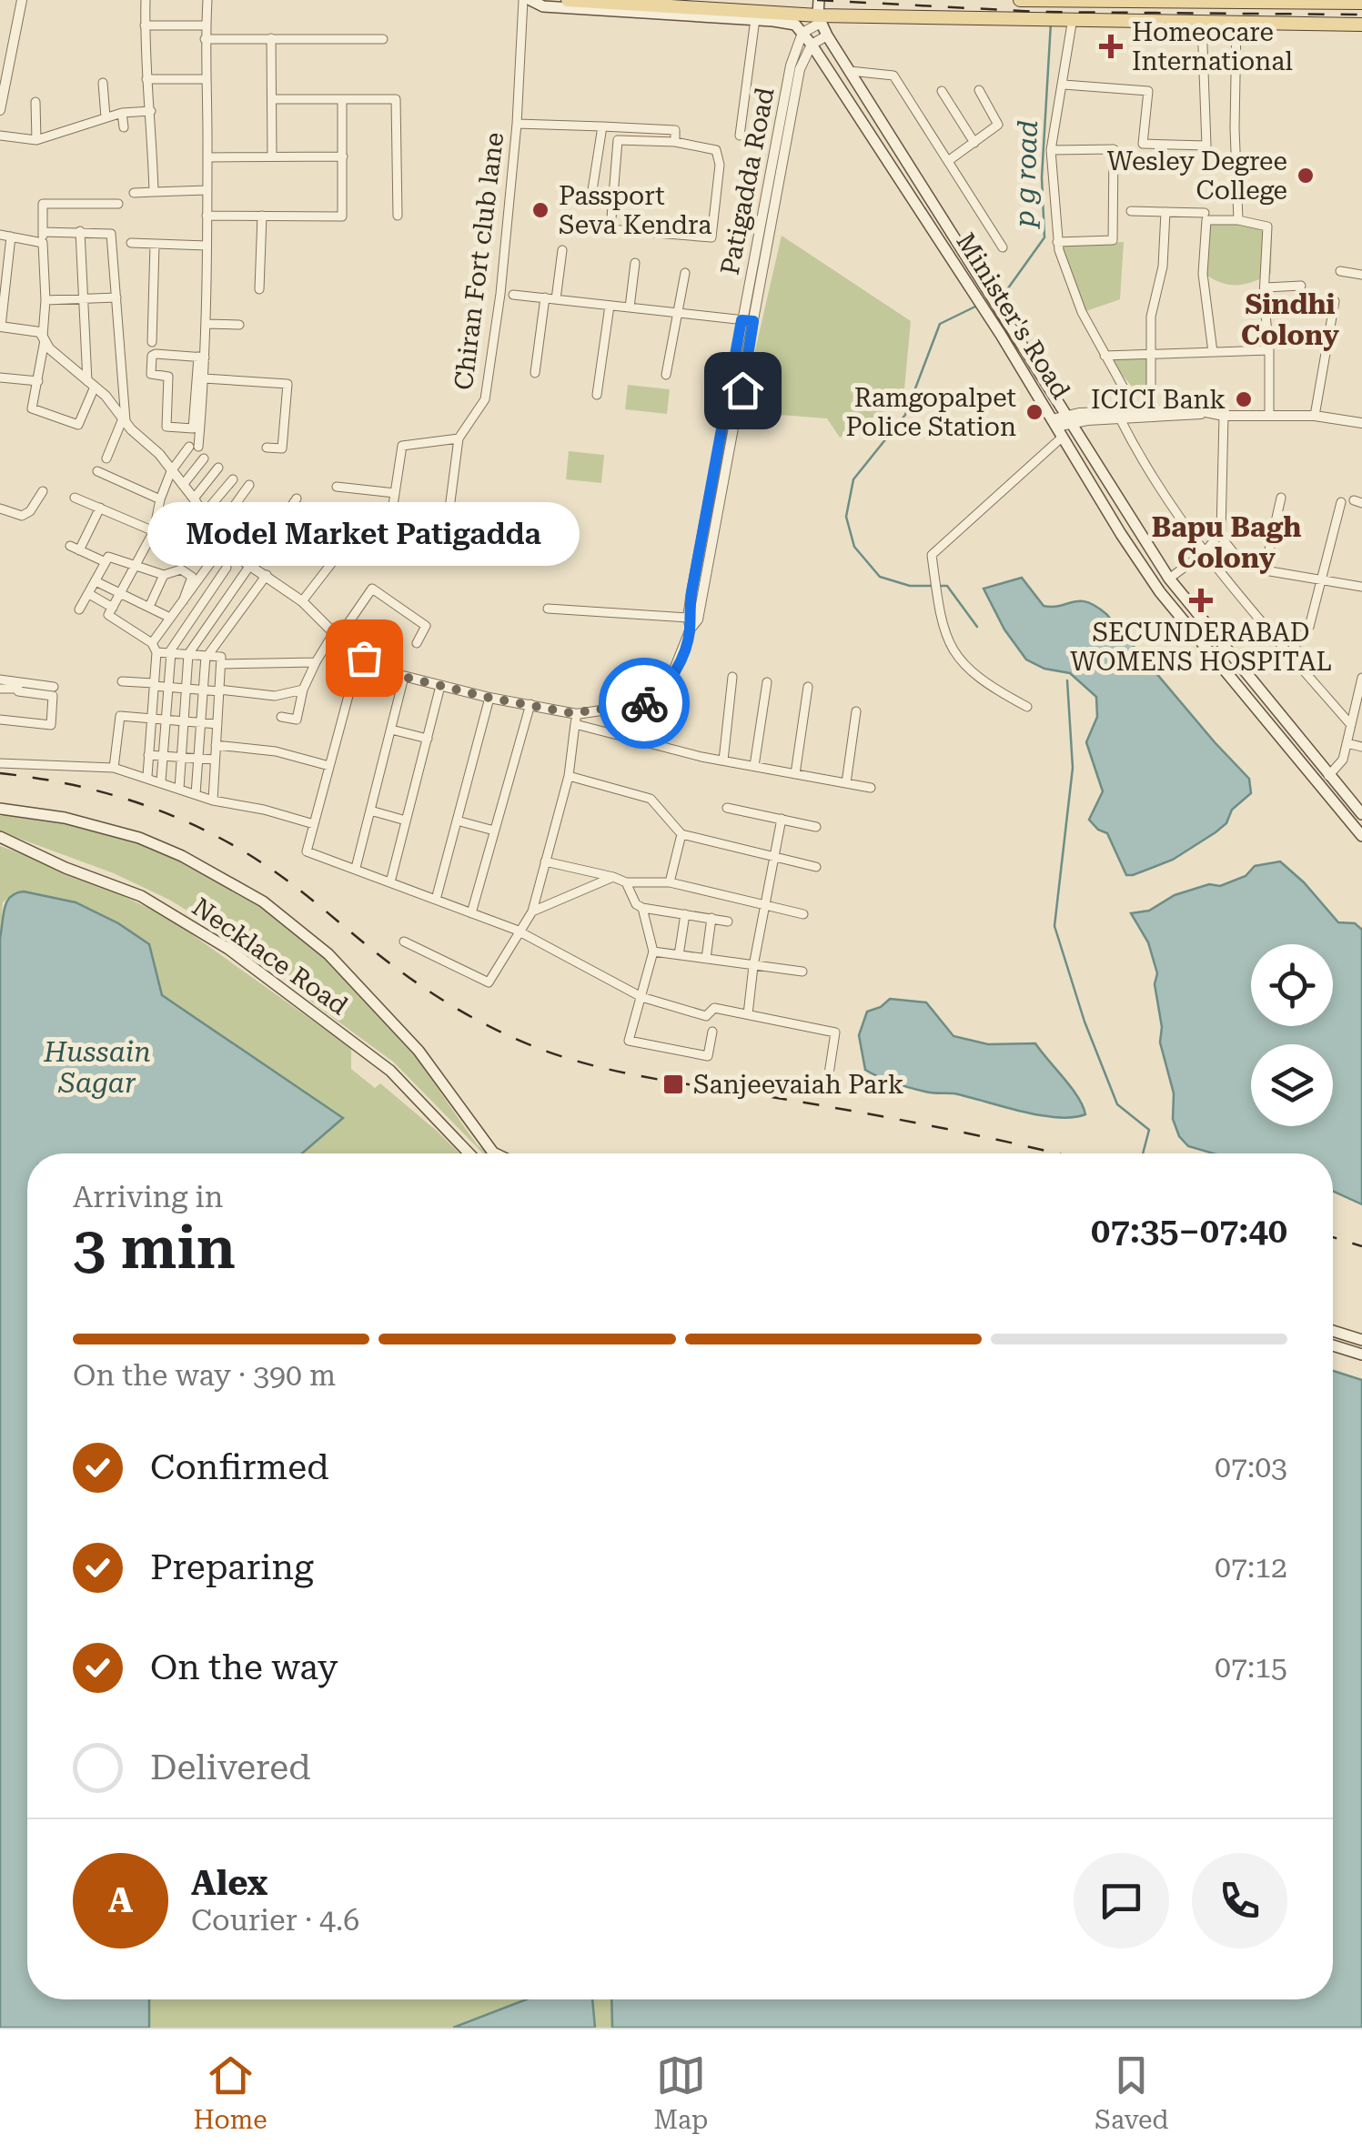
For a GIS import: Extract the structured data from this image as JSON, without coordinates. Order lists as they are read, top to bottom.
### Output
{
  "streets": {
    "main road": ["Minister's Road", "Necklace Road"],
    "street": ["Patigadda Road", "Chiran Fort club lane"]
  },
  "crossings": [
    ["Patigadda Road", "Minister's Road"]
  ],
  "districts": ["Sindhi Colony", "Bapu Bagh Colony"],
  "water": ["p g road", "Hussain Sagar"],
  "places": {
    "health": ["Homeocare International", "SECUNDERABAD WOMENS HOSPITAL"],
    "other": [
      "Wesley Degree College",
      "Passport Seva Kendra",
      "ICICI Bank",
      "Ramgopalpet Police Station",
      "Model Market Patigadda"
    ],
    "transit": ["Sanjeevaiah Park"]
  },
  "page": {
    "bubble": "Model Market Patigadda",
    "heading": ["3 min", "Arriving in", "07:35–07:40"],
    "panel": ["Alex", "Courier · 4.6"],
    "bar": "On the way · 390 m",
    "list": [
      ["Confirmed", "07:03"],
      ["Preparing", "07:12"],
      ["On the way", "07:15"],
      "Delivered"
    ],
    "round": "A",
    "tabs": ["Home", "Map", "Saved"]
  }
}
